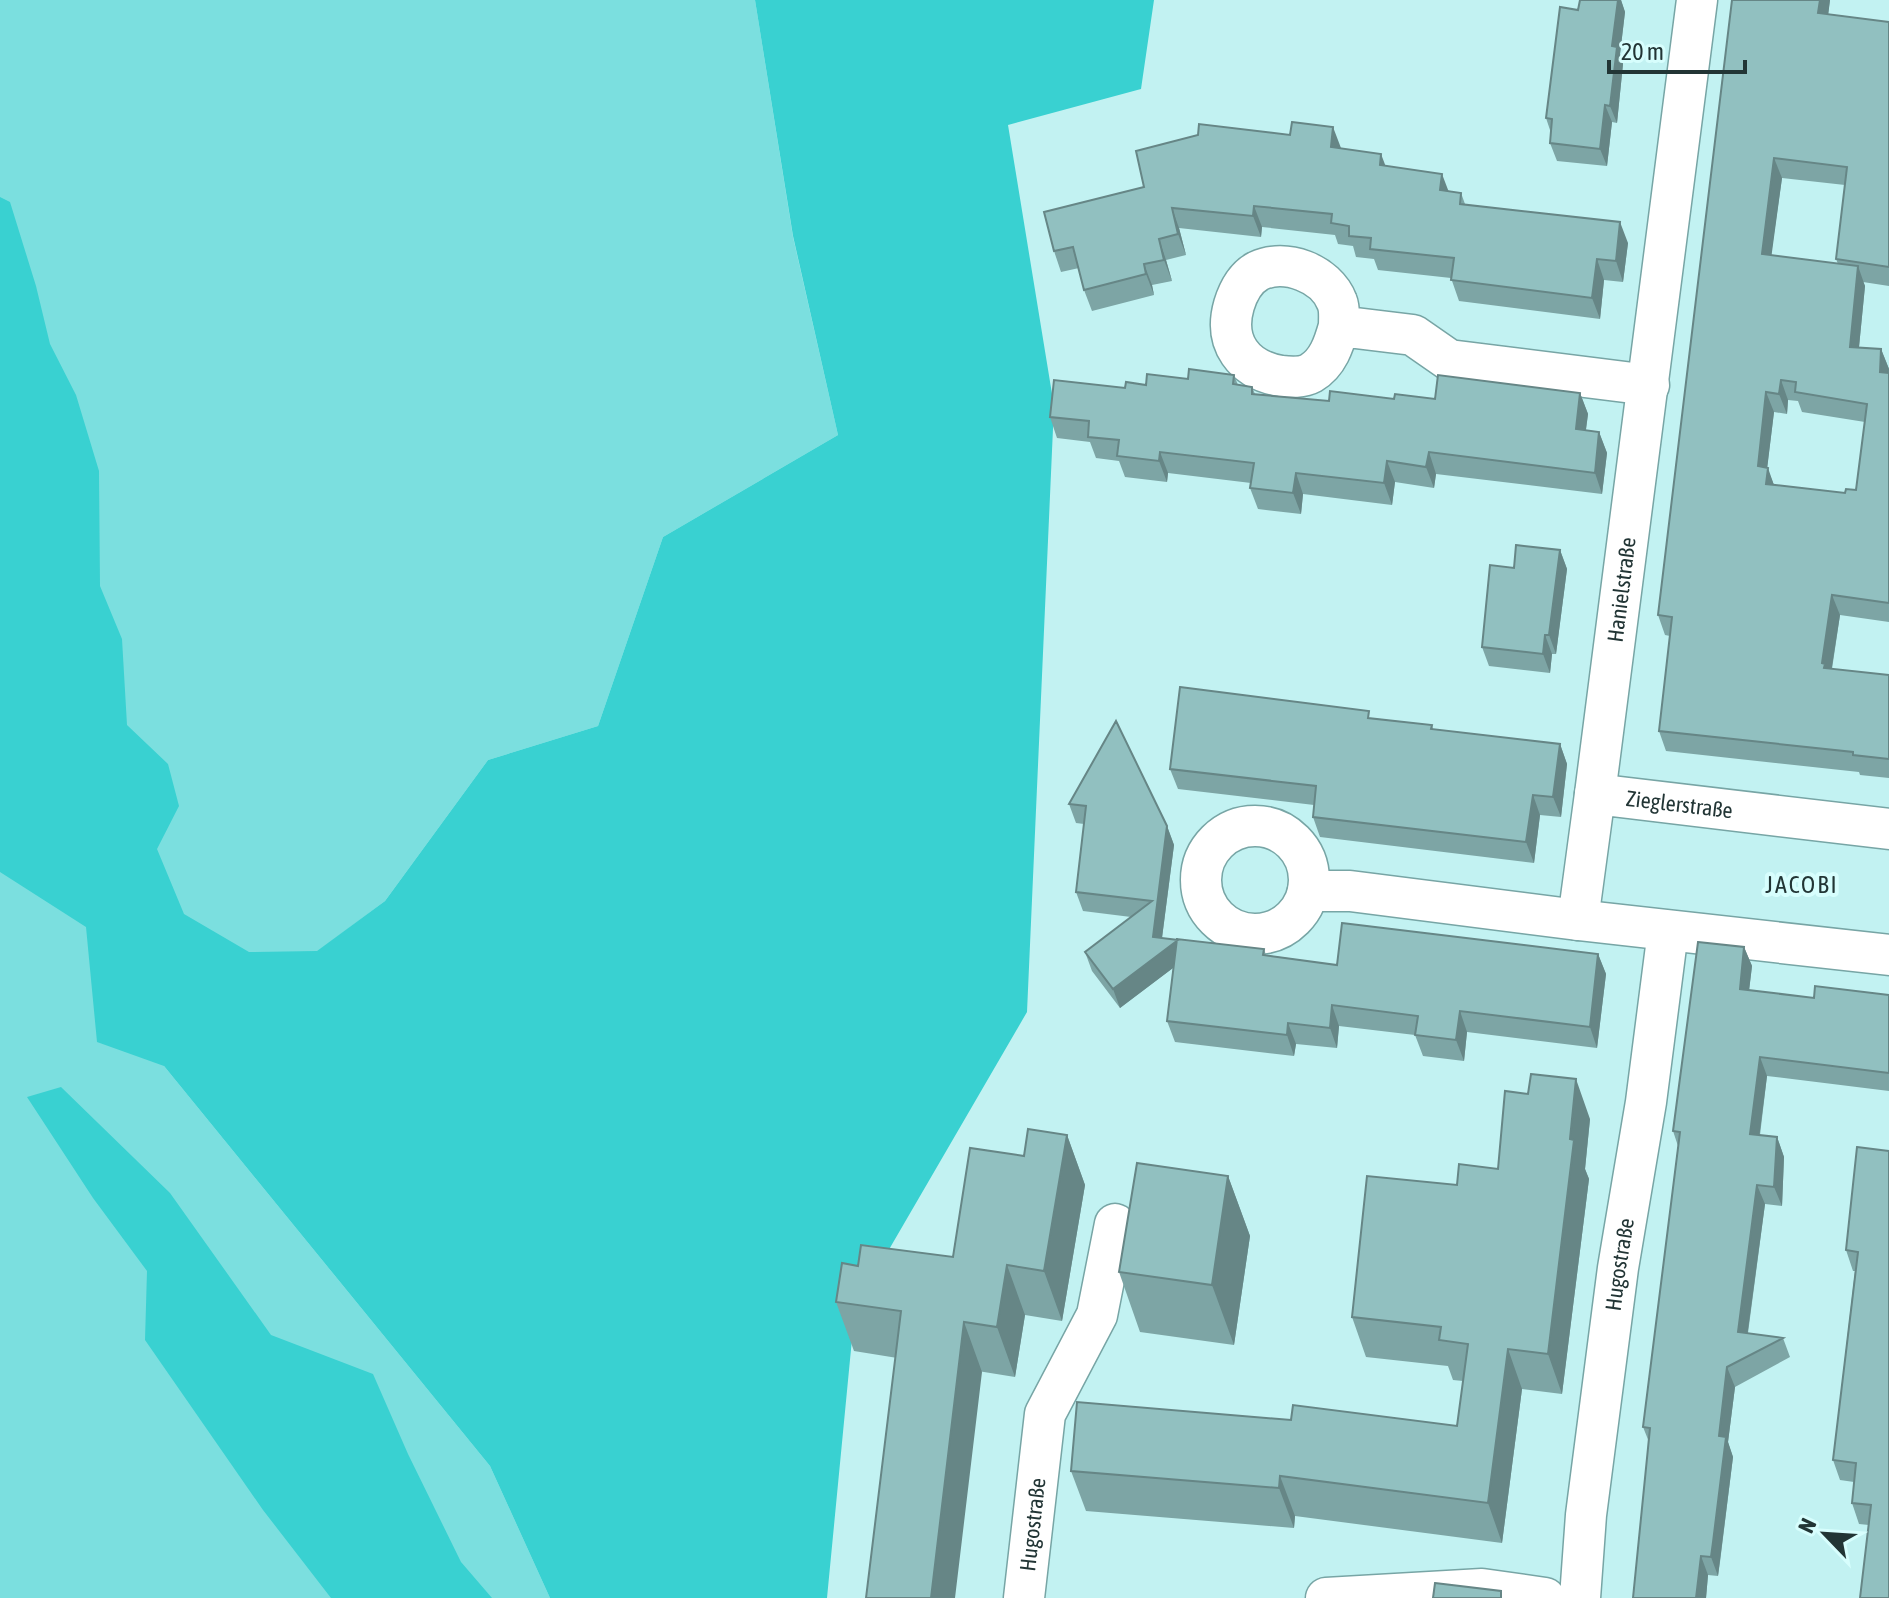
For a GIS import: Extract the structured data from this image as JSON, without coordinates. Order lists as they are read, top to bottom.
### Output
{
  "streets": {
    "street": ["Hanielstraße", "Zieglerstraße", "Hugostraße"]
  },
  "crossings": [
    ["Hanielstraße", "Zieglerstraße"]
  ],
  "districts": ["JACOBI"],
  "scale_bar": "20 m",
  "north": "top left"
}
